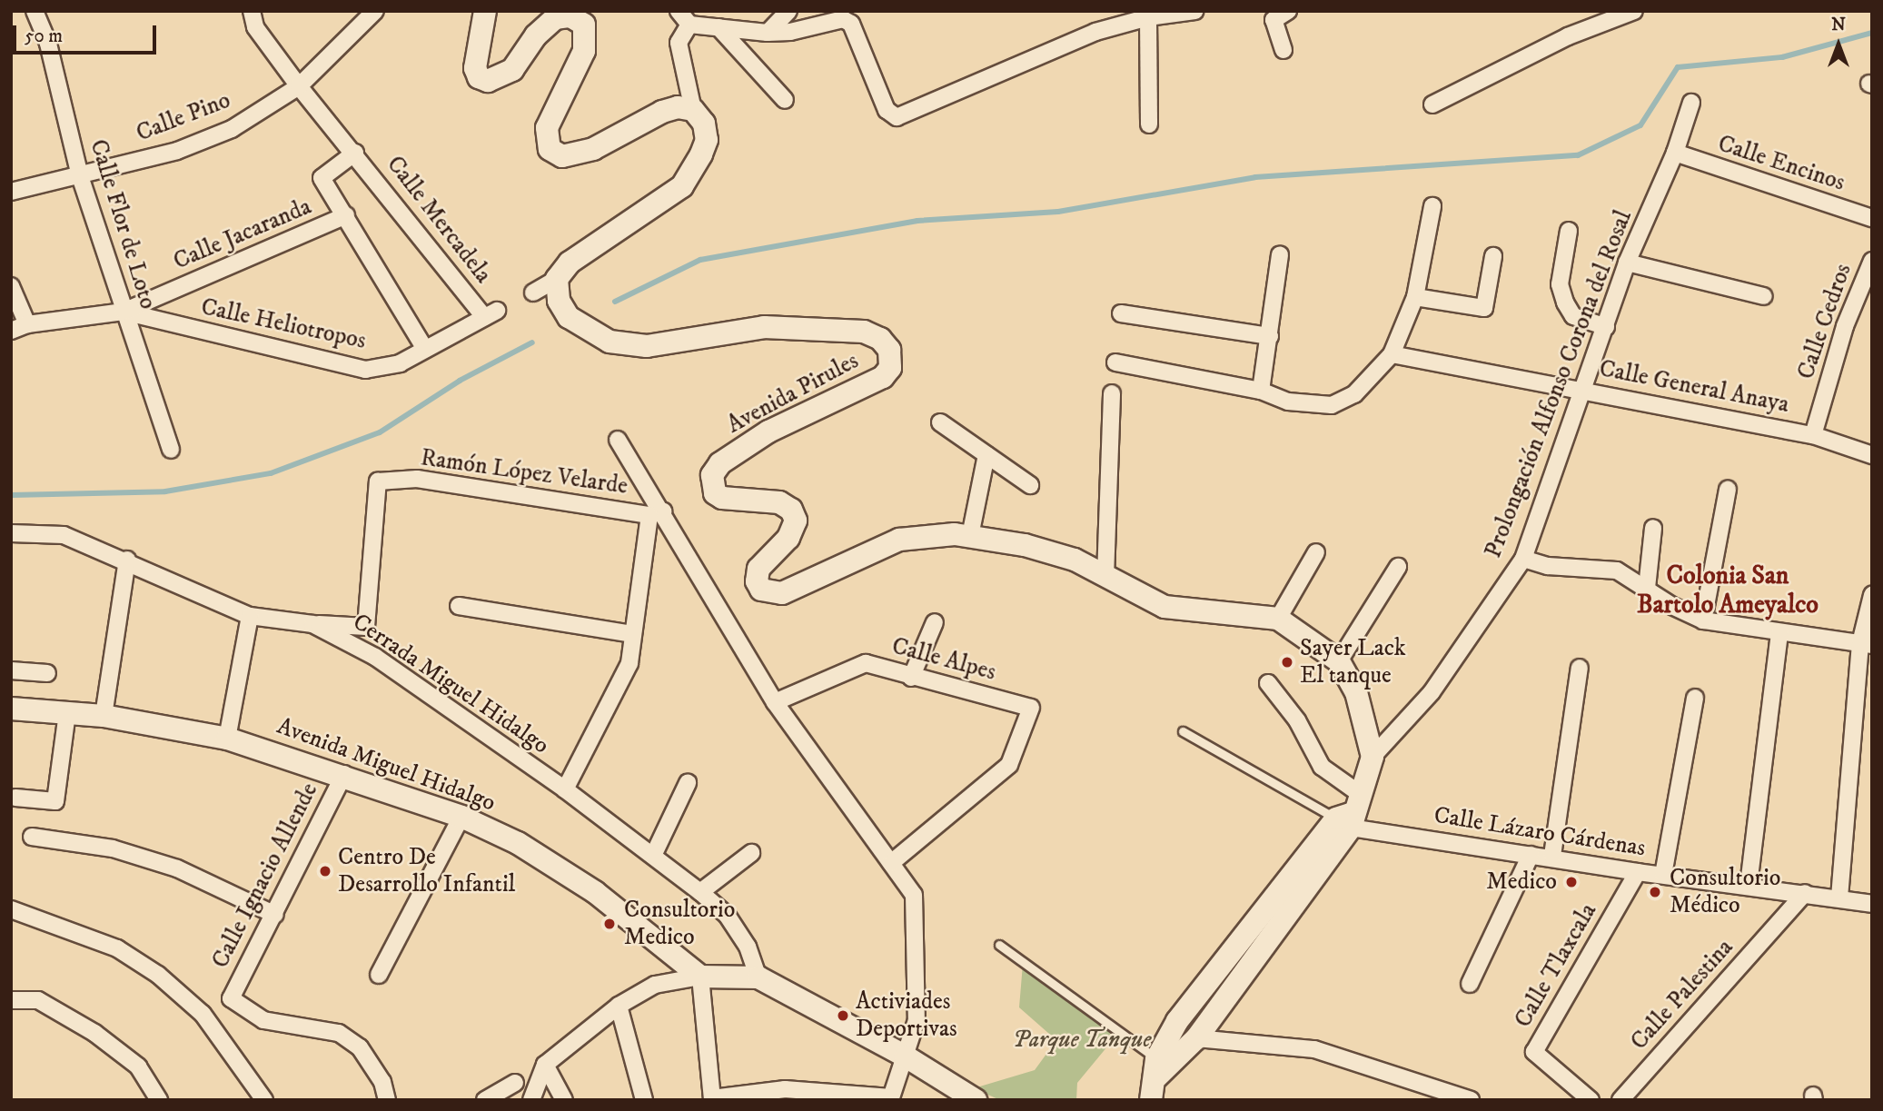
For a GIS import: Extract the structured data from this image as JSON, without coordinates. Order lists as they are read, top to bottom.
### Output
{
  "streets": {
    "street": [
      "Calle Pino",
      "Calle Encinos",
      "Calle Mercadela",
      "Calle Flor de Loto",
      "Calle Jacaranda",
      "Calle Cedros",
      "Calle Heliotropos",
      "Prolongación Alfonso Corona del Rosal",
      "Calle General Anaya",
      "Avenida Pirules",
      "Ramón López Velarde",
      "Calle Alpes",
      "Cerrada Miguel Hidalgo",
      "Avenida Miguel Hidalgo",
      "Calle Lázaro Cárdenas",
      "Calle Ignacio Allende",
      "Calle Tlaxcala",
      "Calle Palestina"
    ]
  },
  "crossings": [
    ["Calle Pino", "Calle Mercadela"],
    ["Calle Pino", "Calle Flor de Loto"],
    ["Calle Encinos", "Prolongación Alfonso Corona del Rosal"],
    ["Calle Mercadela", "Calle Jacaranda"],
    ["Calle Mercadela", "Calle Heliotropos"],
    ["Calle Flor de Loto", "Calle Jacaranda"],
    ["Calle Flor de Loto", "Calle Heliotropos"],
    ["Calle Jacaranda", "Calle Heliotropos"],
    ["Calle Cedros", "Calle General Anaya"],
    ["Prolongación Alfonso Corona del Rosal", "Calle General Anaya"],
    ["Prolongación Alfonso Corona del Rosal", "Avenida Pirules"],
    ["Ramón López Velarde", "Cerrada Miguel Hidalgo"],
    ["Avenida Miguel Hidalgo", "Calle Ignacio Allende"],
    ["Calle Lázaro Cárdenas", "Calle Tlaxcala"],
    ["Calle Lázaro Cárdenas", "Calle Palestina"]
  ],
  "districts": ["Colonia San Bartolo Ameyalco"],
  "parks": ["Parque Tanque"],
  "places": [
    "Sayer Lack El tanque",
    "Centro De Desarrollo Infantil",
    "Medico",
    "Consultorio Médico",
    "Consultorio Medico",
    "Activiades Deportivas"
  ],
  "scale_bar": "50 m",
  "north": "top"
}
